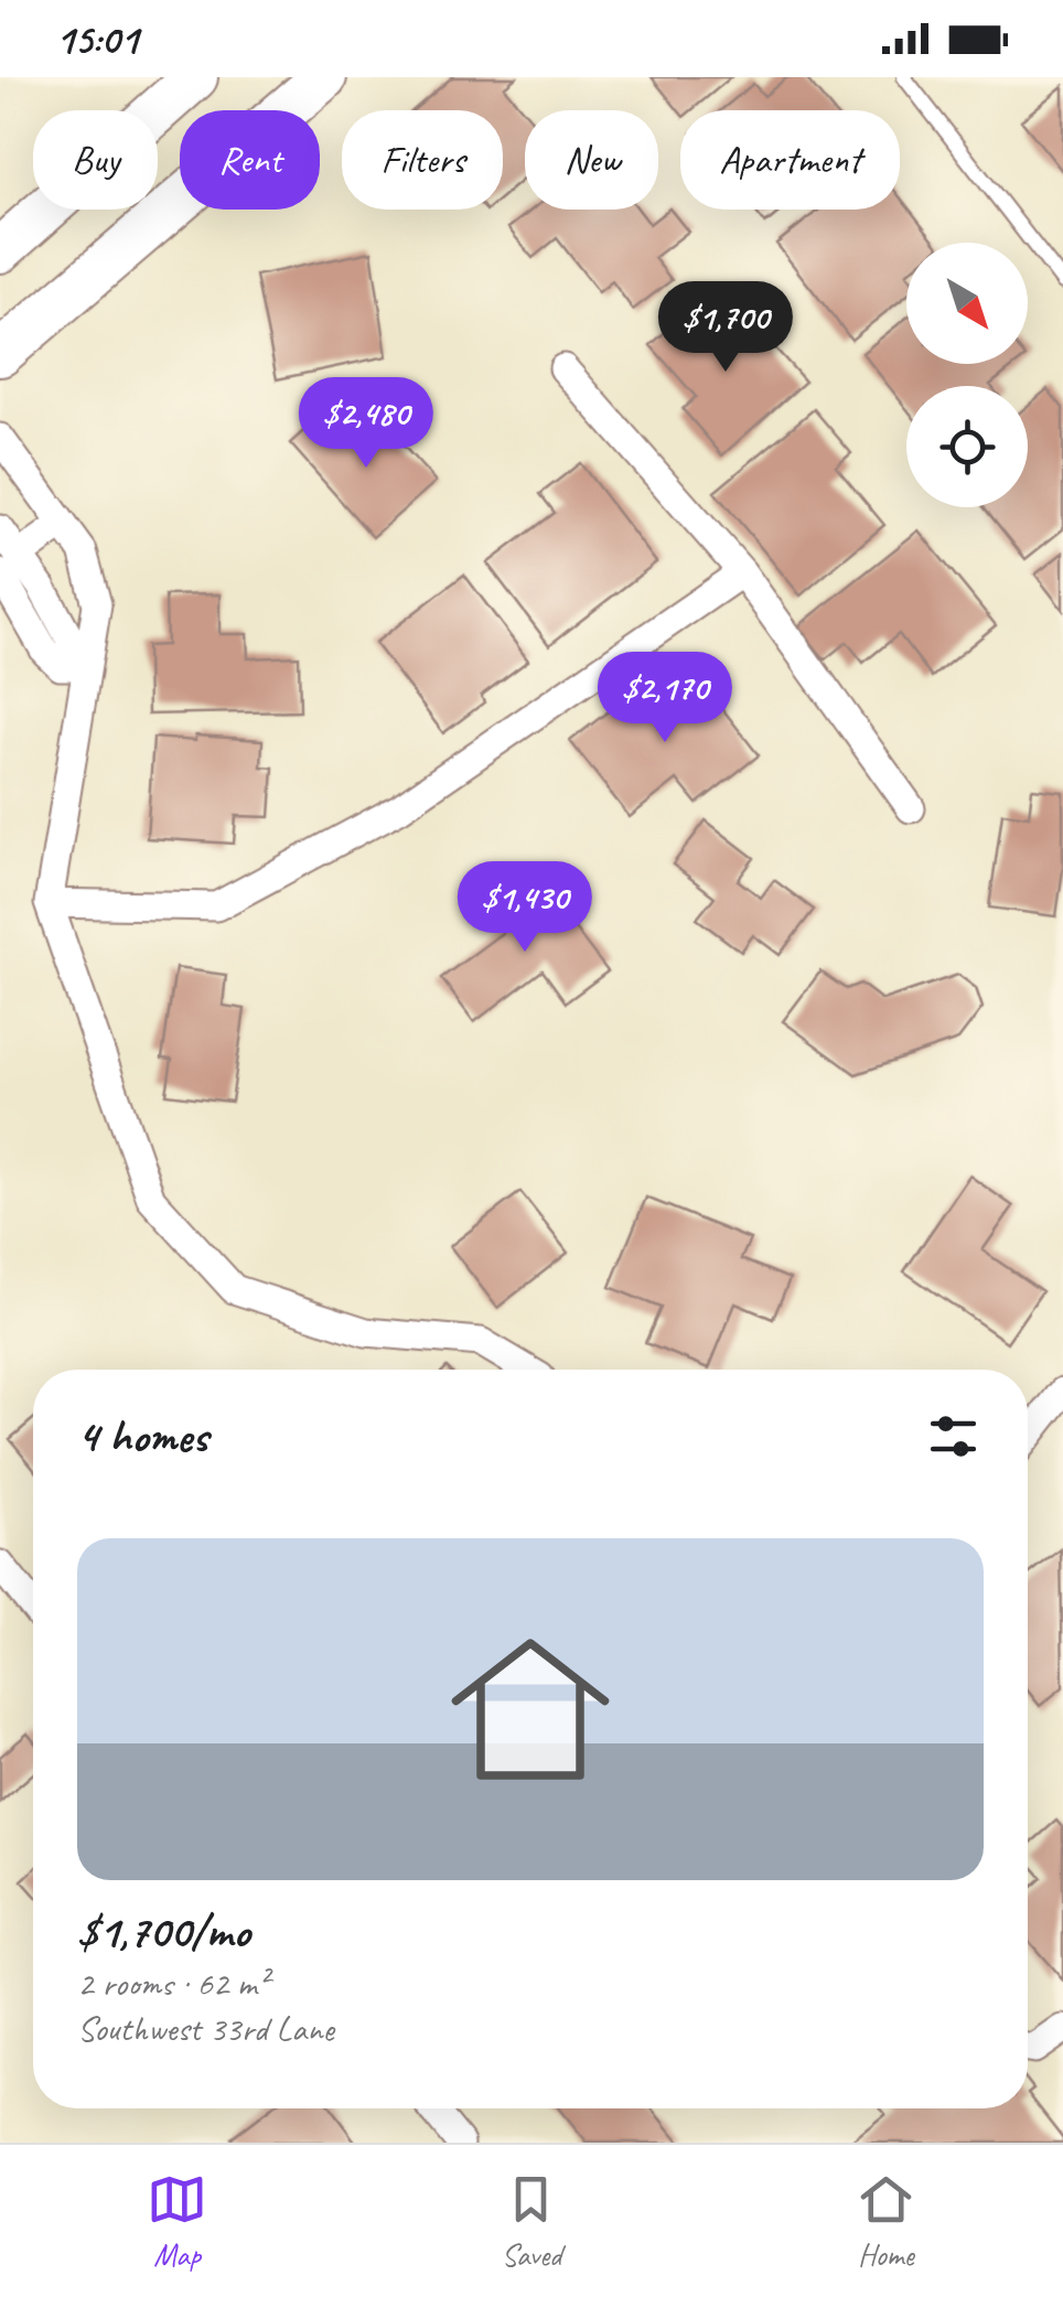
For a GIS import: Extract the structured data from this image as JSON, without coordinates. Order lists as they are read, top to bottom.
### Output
{
  "north": "bottom right",
  "page": {
    "status": "15:01",
    "chip": [
      "Buy",
      "Rent",
      "Filters",
      "New",
      "Apartment"
    ],
    "price": [
      "$1,700",
      "$2,480",
      "$2,170",
      "$1,430"
    ],
    "heading": "4 homes",
    "list": [
      {
        "name": "$1,700/mo",
        "note": "2 rooms · 62 m² · Southwest 33rd Lane"
      }
    ],
    "tabs": ["Map", "Saved", "Home"]
  }
}
